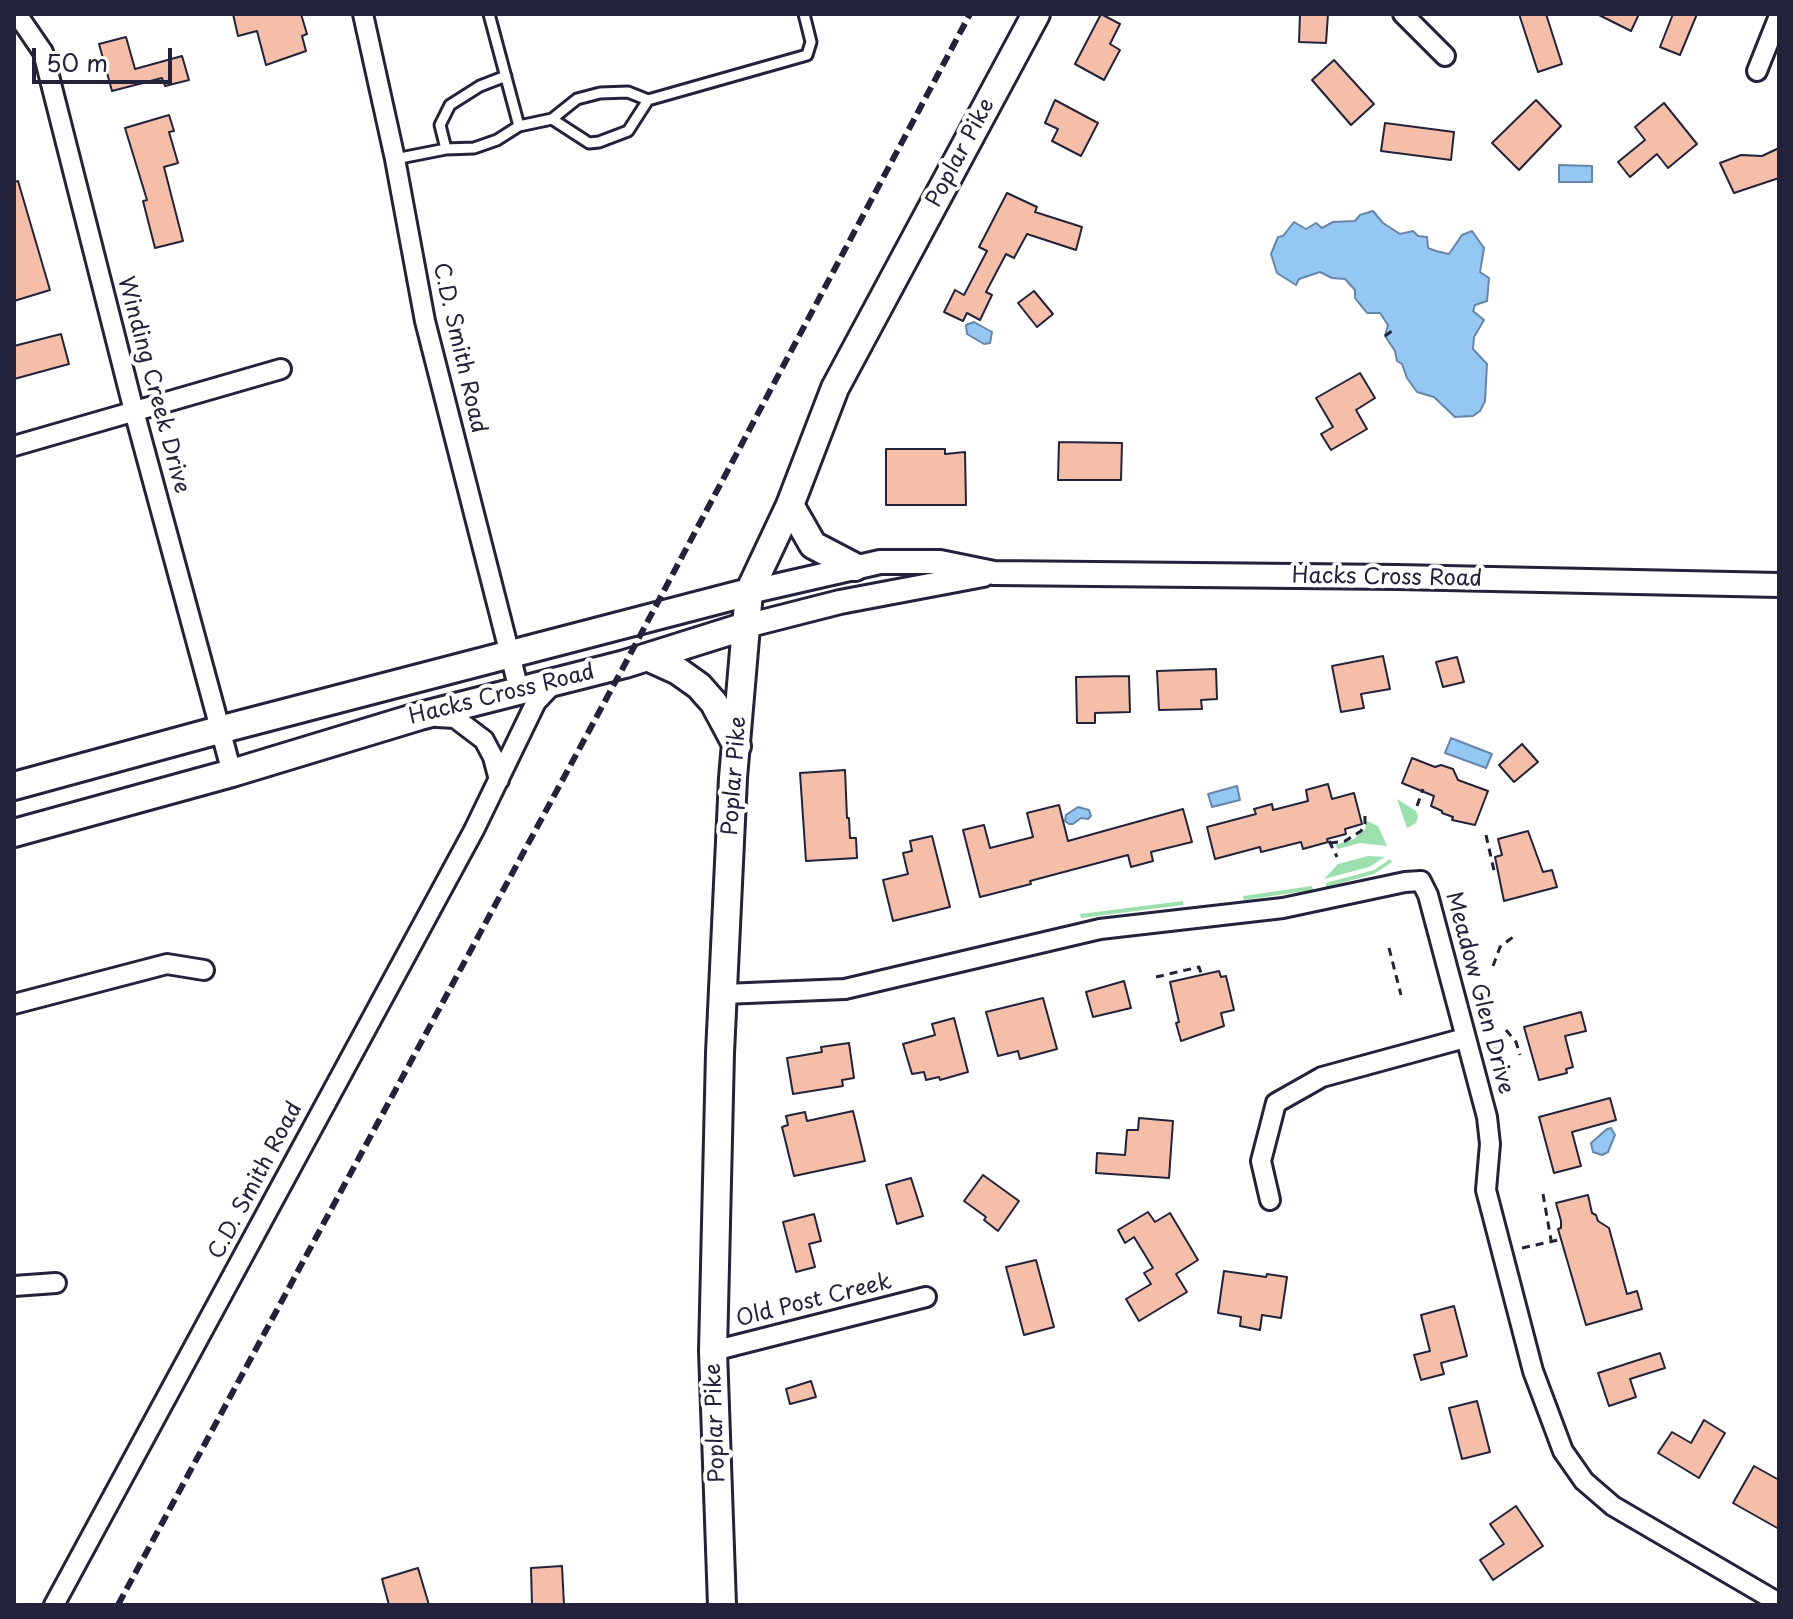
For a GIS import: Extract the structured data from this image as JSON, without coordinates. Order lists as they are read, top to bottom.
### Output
{
  "streets": {
    "main road": ["Poplar Pike", "Hacks Cross Road"],
    "street": [
      "C.D. Smith Road",
      "Winding Creek Drive",
      "Meadow Glen Drive",
      "Old Post Creek"
    ]
  },
  "crossings": [
    ["Poplar Pike", "Hacks Cross Road"],
    ["Poplar Pike", "Meadow Glen Drive"],
    ["Poplar Pike", "Old Post Creek"],
    ["C.D. Smith Road", "Hacks Cross Road"],
    ["Winding Creek Drive", "Hacks Cross Road"]
  ],
  "scale_bar": "50 m"
}
